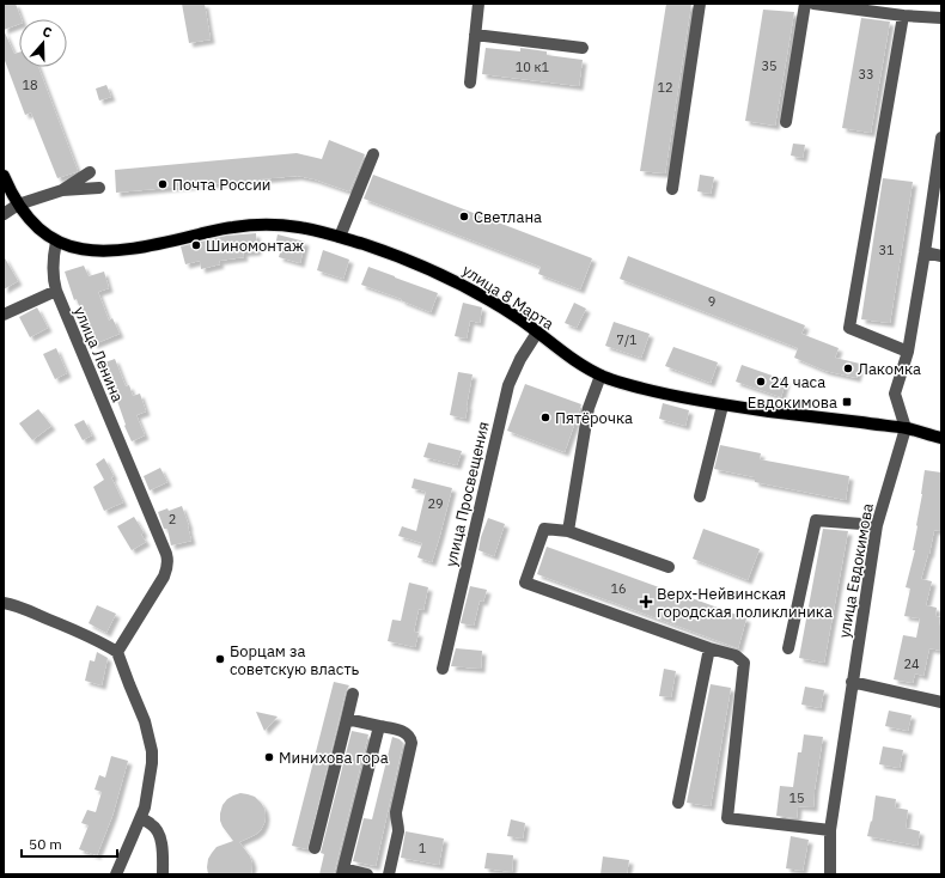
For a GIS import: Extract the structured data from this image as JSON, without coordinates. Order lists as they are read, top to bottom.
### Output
{
  "streets": {
    "main road": ["улица 8 Марта"],
    "street": ["улица Ленина", "улица Просвещения", "улица Евдокимова"]
  },
  "crossings": [
    ["улица 8 Марта", "улица Ленина"],
    ["улица 8 Марта", "улица Просвещения"],
    ["улица 8 Марта", "улица Евдокимова"]
  ],
  "places": {
    "other": [
      "Почта России",
      "Светлана",
      "Шиномонтаж",
      "Лакомка",
      "24 часа",
      "Пятёрочка",
      "Борцам за советскую власть",
      "Минихова гора"
    ],
    "transit": ["Евдокимова"],
    "health": ["Верх-Нейвинская городская поликлиника"]
  },
  "house_numbers": [
    "35",
    "10 к1",
    "33",
    "18",
    "12",
    "31",
    "9",
    "7/1",
    "29",
    "2",
    "16",
    "24",
    "15",
    "1"
  ],
  "scale_bar": "50 m",
  "north": "top"
}
